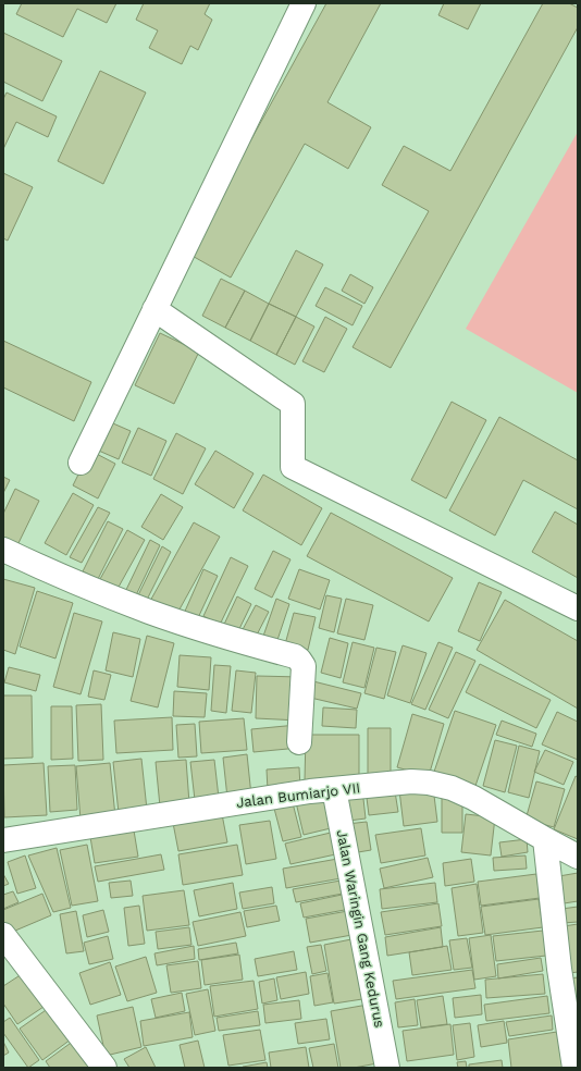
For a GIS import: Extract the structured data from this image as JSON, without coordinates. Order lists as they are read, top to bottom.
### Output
{
  "streets": {
    "street": ["Jalan Bumiarjo VII", "Jalan Waringin Gang Kedurus"]
  },
  "crossings": [
    ["Jalan Bumiarjo VII", "Jalan Waringin Gang Kedurus"]
  ]
}
